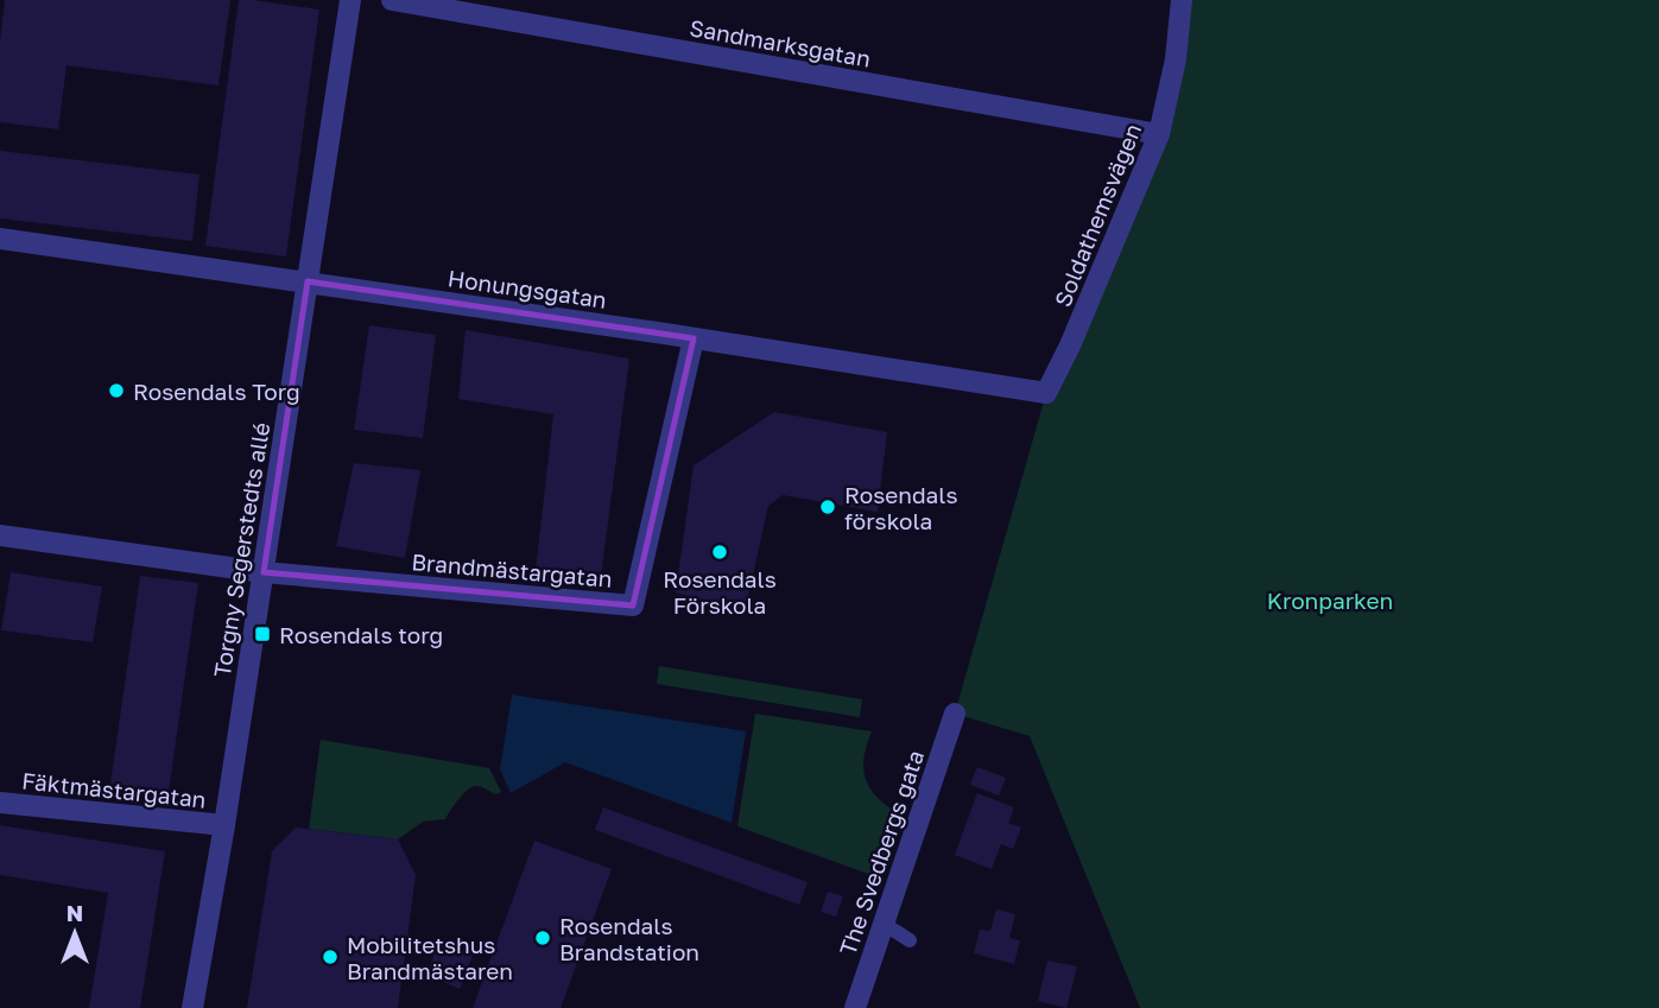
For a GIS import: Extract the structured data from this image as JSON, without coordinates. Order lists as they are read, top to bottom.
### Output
{
  "streets": {
    "street": [
      "Sandmarksgatan",
      "Soldathemsvägen",
      "Honungsgatan",
      "Torgny Segerstedts allé",
      "Brandmästargatan",
      "Fäktmästargatan",
      "The Svedbergs gata"
    ]
  },
  "crossings": [
    ["Sandmarksgatan", "Soldathemsvägen"],
    ["Soldathemsvägen", "Honungsgatan"],
    ["Honungsgatan", "Torgny Segerstedts allé"],
    ["Honungsgatan", "Brandmästargatan"],
    ["Torgny Segerstedts allé", "Brandmästargatan"],
    ["Torgny Segerstedts allé", "Fäktmästargatan"]
  ],
  "parks": ["Kronparken"],
  "places": {
    "other": [
      "Rosendals Torg",
      "Rosendals förskola",
      "Rosendals Förskola",
      "Rosendals Brandstation",
      "Mobilitetshus Brandmästaren"
    ],
    "transit": ["Rosendals torg"]
  },
  "north": "top"
}
